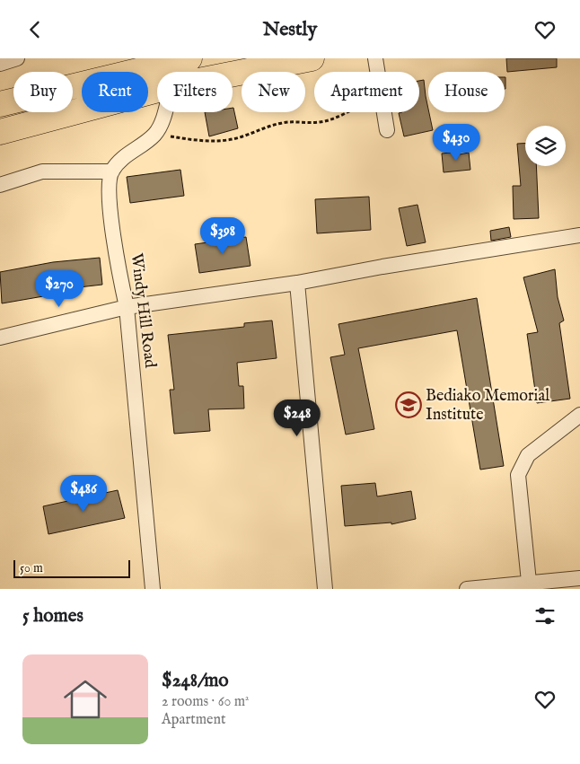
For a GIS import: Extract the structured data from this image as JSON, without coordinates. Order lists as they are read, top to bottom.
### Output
{
  "streets": {
    "street": ["Windy Hill Road"]
  },
  "places": {
    "school or university": ["Bediako Memorial Institute"]
  },
  "scale_bar": "50 m",
  "page": {
    "header": "Nestly",
    "chip": [
      "Buy",
      "Rent",
      "Filters",
      "New",
      "Apartment",
      "House"
    ],
    "price": [
      "$430",
      "$398",
      "$270",
      "$248",
      "$486"
    ],
    "scale": "50 m",
    "heading": "5 homes",
    "list": [
      {
        "name": "$248/mo",
        "note": "2 rooms · 60 m² · Apartment"
      }
    ]
  }
}
